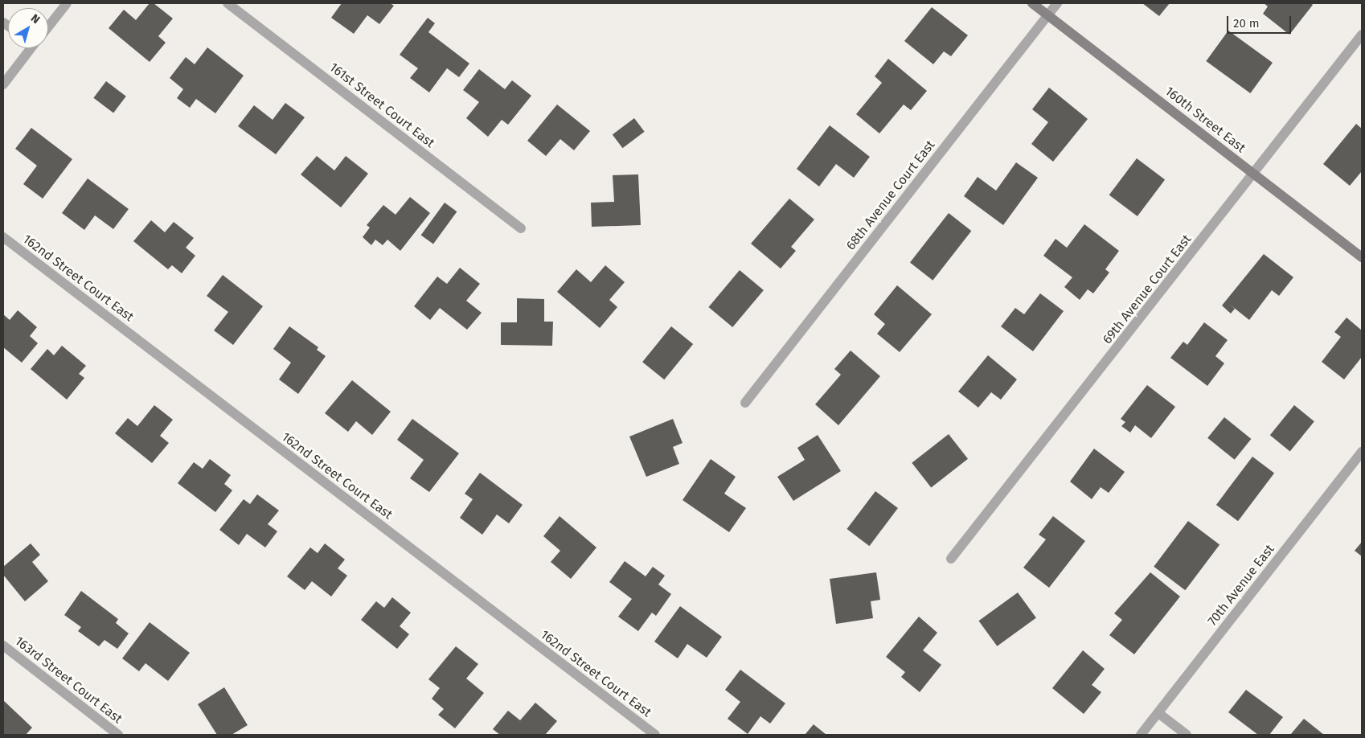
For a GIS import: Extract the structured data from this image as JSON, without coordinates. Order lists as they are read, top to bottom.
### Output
{
  "streets": {
    "main road": ["160th Street East"],
    "street": [
      "161st Street Court East",
      "68th Avenue Court East",
      "162nd Street Court East",
      "69th Avenue Court East",
      "70th Avenue East",
      "163rd Street Court East"
    ]
  },
  "crossings": [
    ["160th Street East", "68th Avenue Court East"],
    ["160th Street East", "69th Avenue Court East"]
  ],
  "scale_bar": "20 m",
  "north": "top right"
}
